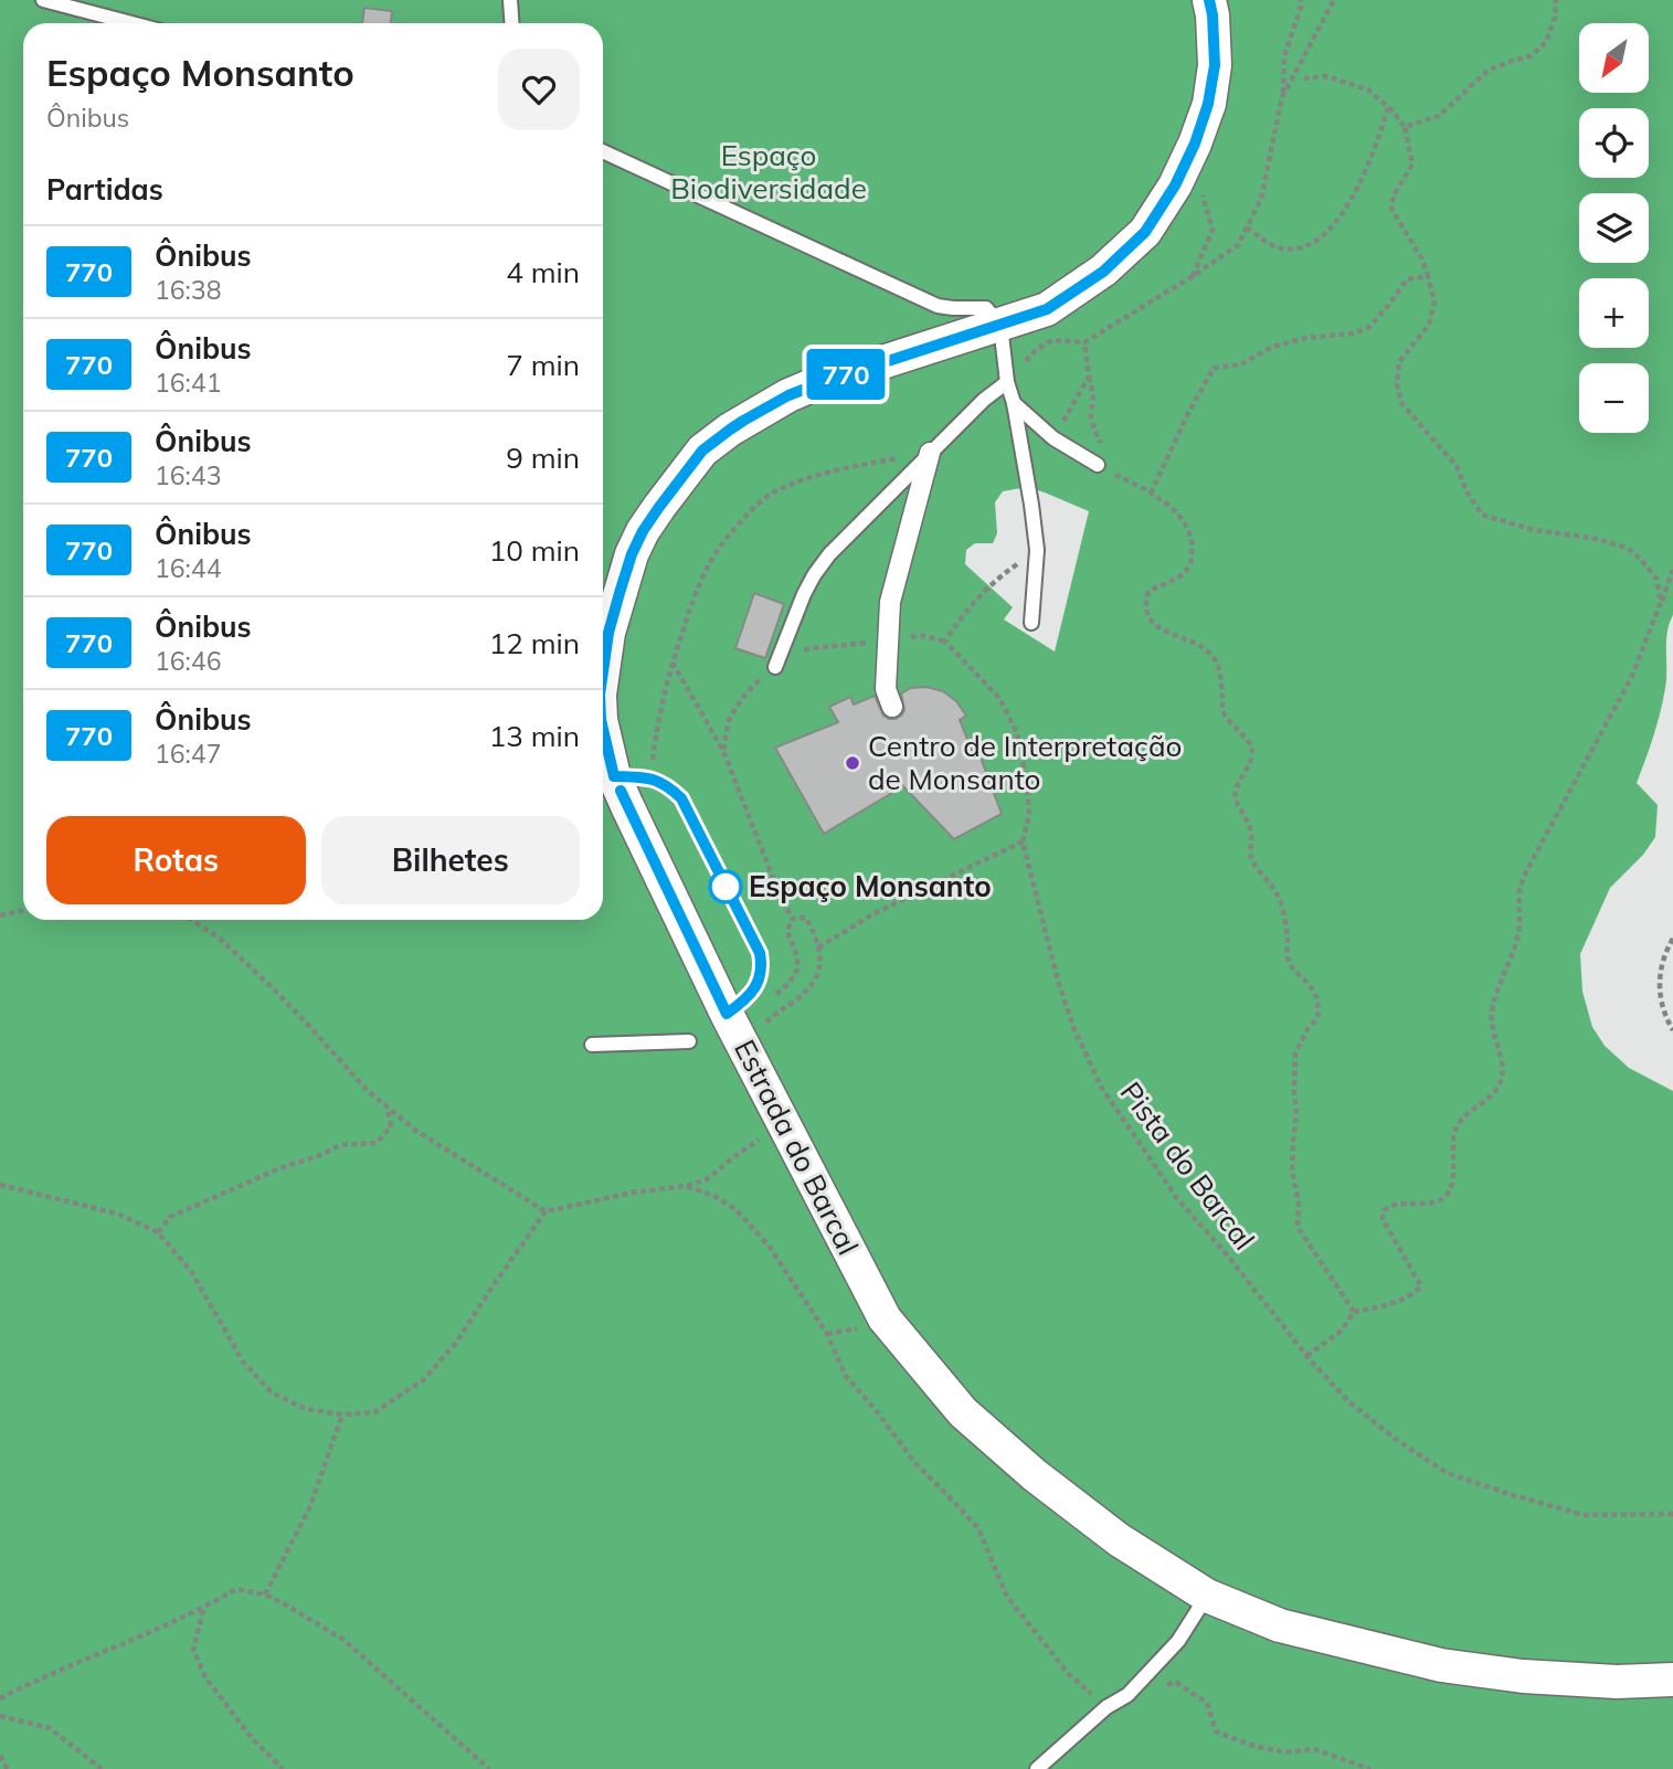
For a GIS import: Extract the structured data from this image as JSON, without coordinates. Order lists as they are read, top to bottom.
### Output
{
  "streets": {
    "street": ["Estrada do Barcal"],
    "path": ["Pista do Barcal"]
  },
  "parks": ["Espaço Biodiversidade"],
  "places": ["Centro de Interpretação de Monsanto", "Espaço Monsanto"],
  "lines": ["bus line 770"],
  "north": "bottom left",
  "page": {
    "on_map": "770",
    "map_buttons": ["+", "−"],
    "heading": [
      ["Espaço Monsanto", "Ônibus"],
      "Partidas"
    ],
    "list": [
      {
        "mark": "770",
        "name": "Ônibus",
        "note": "16:38",
        "value": "4 min"
      },
      {
        "mark": "770",
        "name": "Ônibus",
        "note": "16:41",
        "value": "7 min"
      },
      {
        "mark": "770",
        "name": "Ônibus",
        "note": "16:43",
        "value": "9 min"
      },
      {
        "mark": "770",
        "name": "Ônibus",
        "note": "16:44",
        "value": "10 min"
      },
      {
        "mark": "770",
        "name": "Ônibus",
        "note": "16:46",
        "value": "12 min"
      },
      {
        "mark": "770",
        "name": "Ônibus",
        "note": "16:47",
        "value": "13 min"
      }
    ],
    "buttons": ["Rotas", "Bilhetes"]
  }
}
